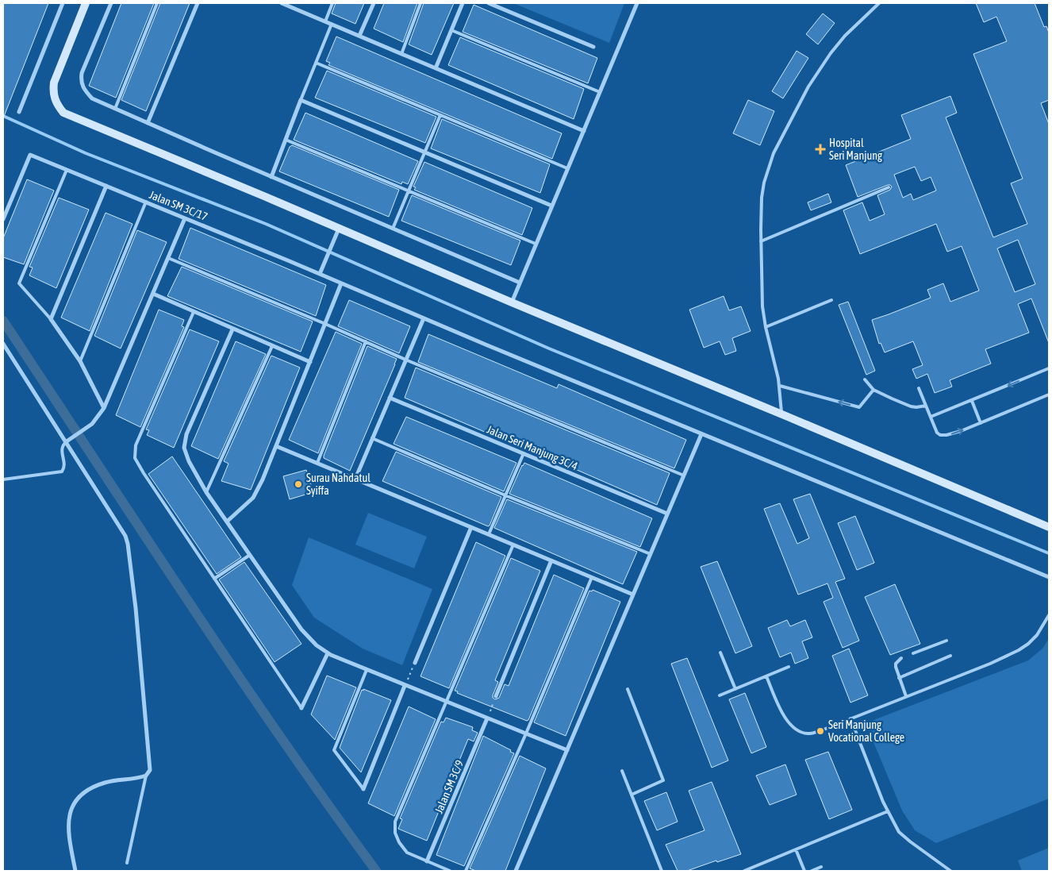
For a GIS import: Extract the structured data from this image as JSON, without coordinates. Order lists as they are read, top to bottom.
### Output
{
  "streets": {
    "street": ["Jalan SM 3C/17", "Jalan Seri Manjung 3C/4", "Jalan SM 3C/9"]
  },
  "places": {
    "health": ["Hospital Seri Manjung"],
    "other": ["Surau Nahdatul Syiffa", "Seri Manjung Vocational College"]
  }
}
